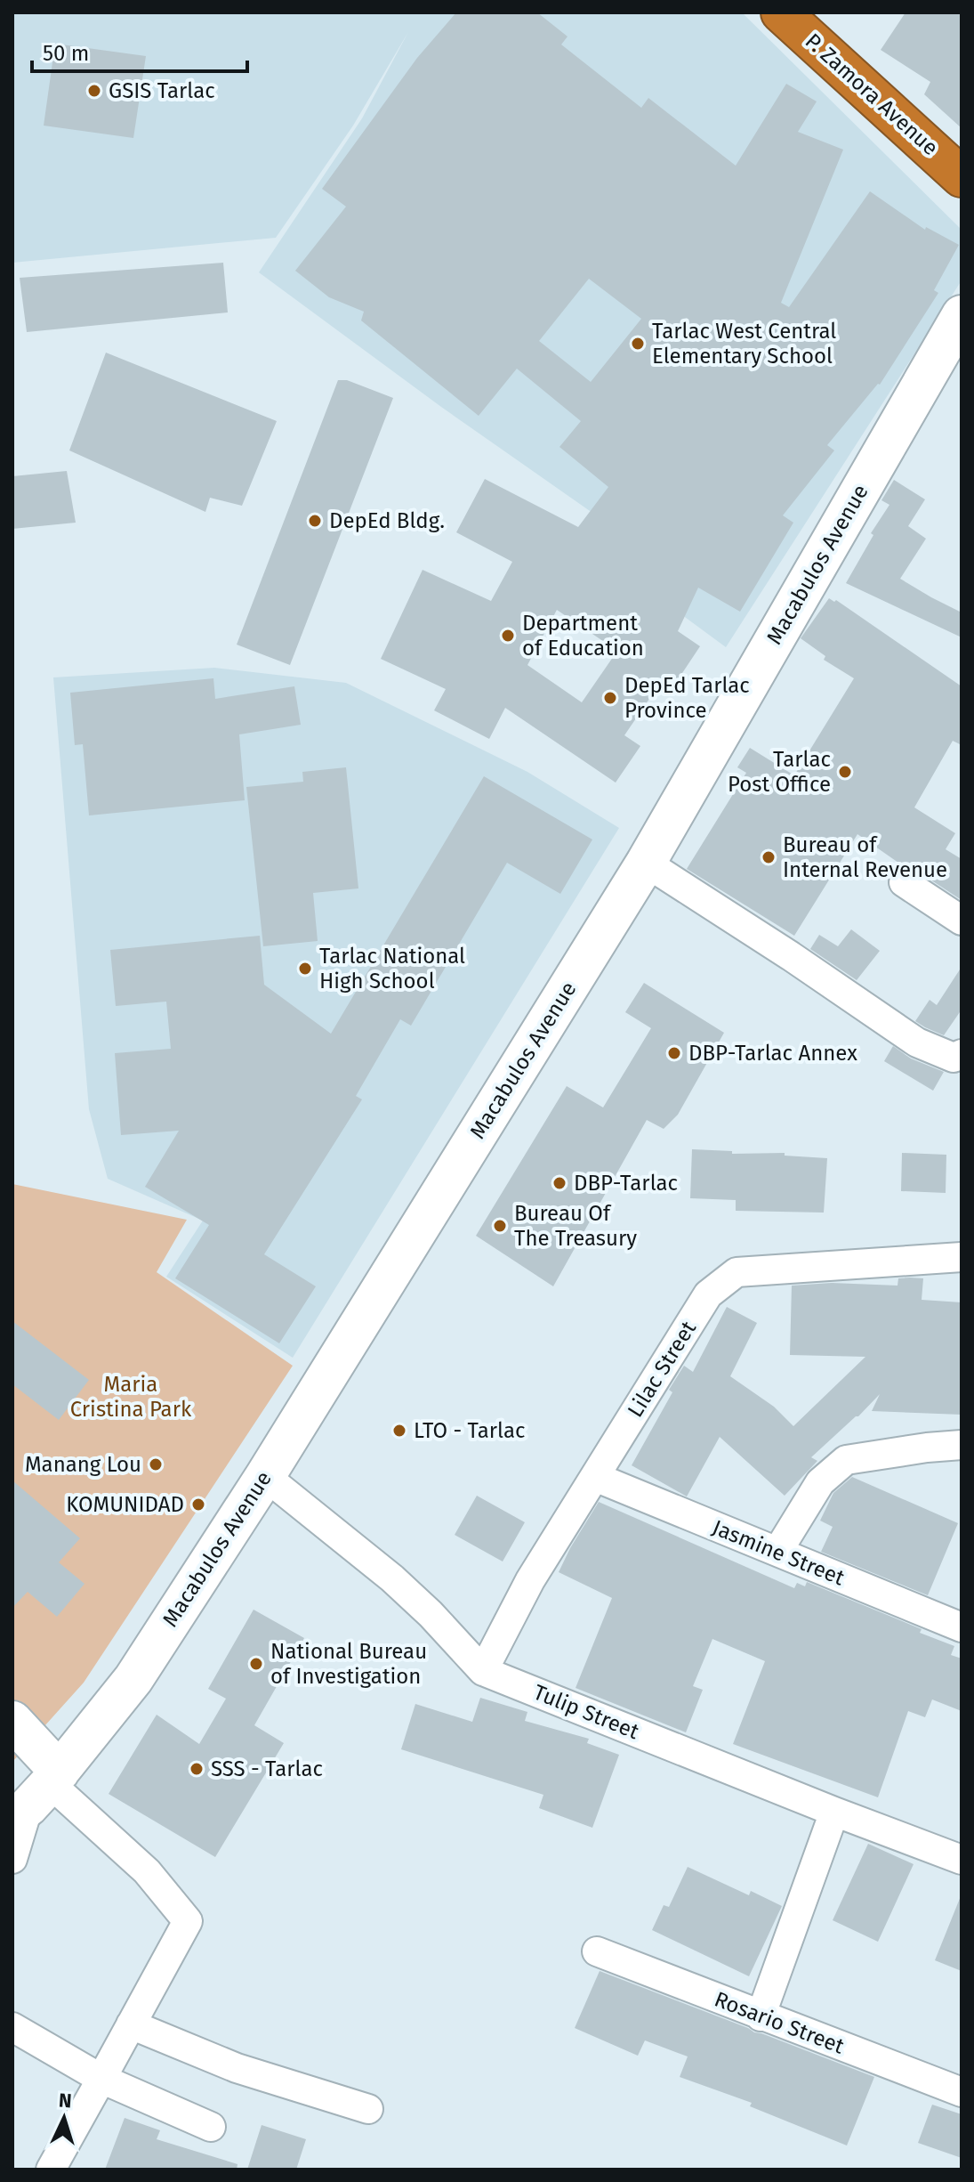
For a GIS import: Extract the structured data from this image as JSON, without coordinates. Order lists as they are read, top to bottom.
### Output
{
  "streets": {
    "highway": ["P. Zamora Avenue"],
    "street": [
      "Macabulos Avenue",
      "Lilac Street",
      "Jasmine Street",
      "Tulip Street",
      "Rosario Street"
    ]
  },
  "crossings": [
    ["Macabulos Avenue", "Tulip Street"],
    ["Lilac Street", "Jasmine Street"],
    ["Lilac Street", "Tulip Street"]
  ],
  "parks": ["Maria Cristina Park"],
  "places": [
    "GSIS Tarlac",
    "Tarlac West Central Elementary School",
    "DepEd Bldg.",
    "Department of Education",
    "DepEd Tarlac Province",
    "Tarlac Post Office",
    "Bureau of Internal Revenue",
    "Tarlac National High School",
    "DBP-Tarlac Annex",
    "DBP-Tarlac",
    "Bureau Of The Treasury",
    "LTO - Tarlac",
    "Manang Lou",
    "KOMUNIDAD",
    "National Bureau of Investigation",
    "SSS - Tarlac"
  ],
  "scale_bar": "50 m",
  "north": "top"
}
